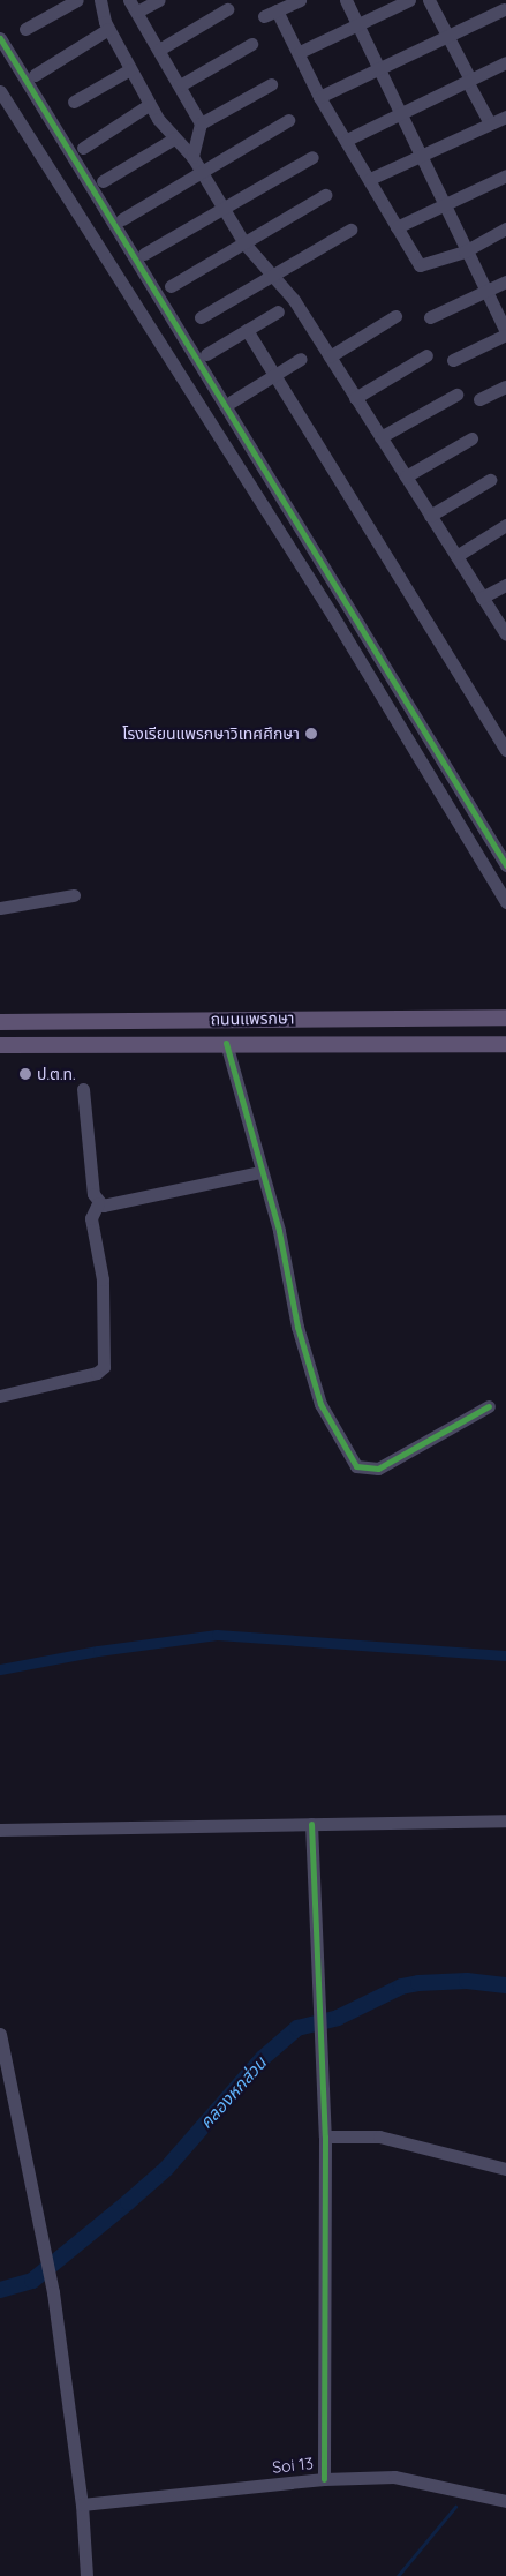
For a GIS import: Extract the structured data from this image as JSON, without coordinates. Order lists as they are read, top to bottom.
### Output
{
  "streets": {
    "main road": ["ถนนแพรกษา"],
    "street": ["Soi 13"]
  },
  "water": ["คลองหกส่วน"],
  "places": ["โรงเรียนแพรกษาวิเทศศึกษา", "ป.ต.ท."]
}
